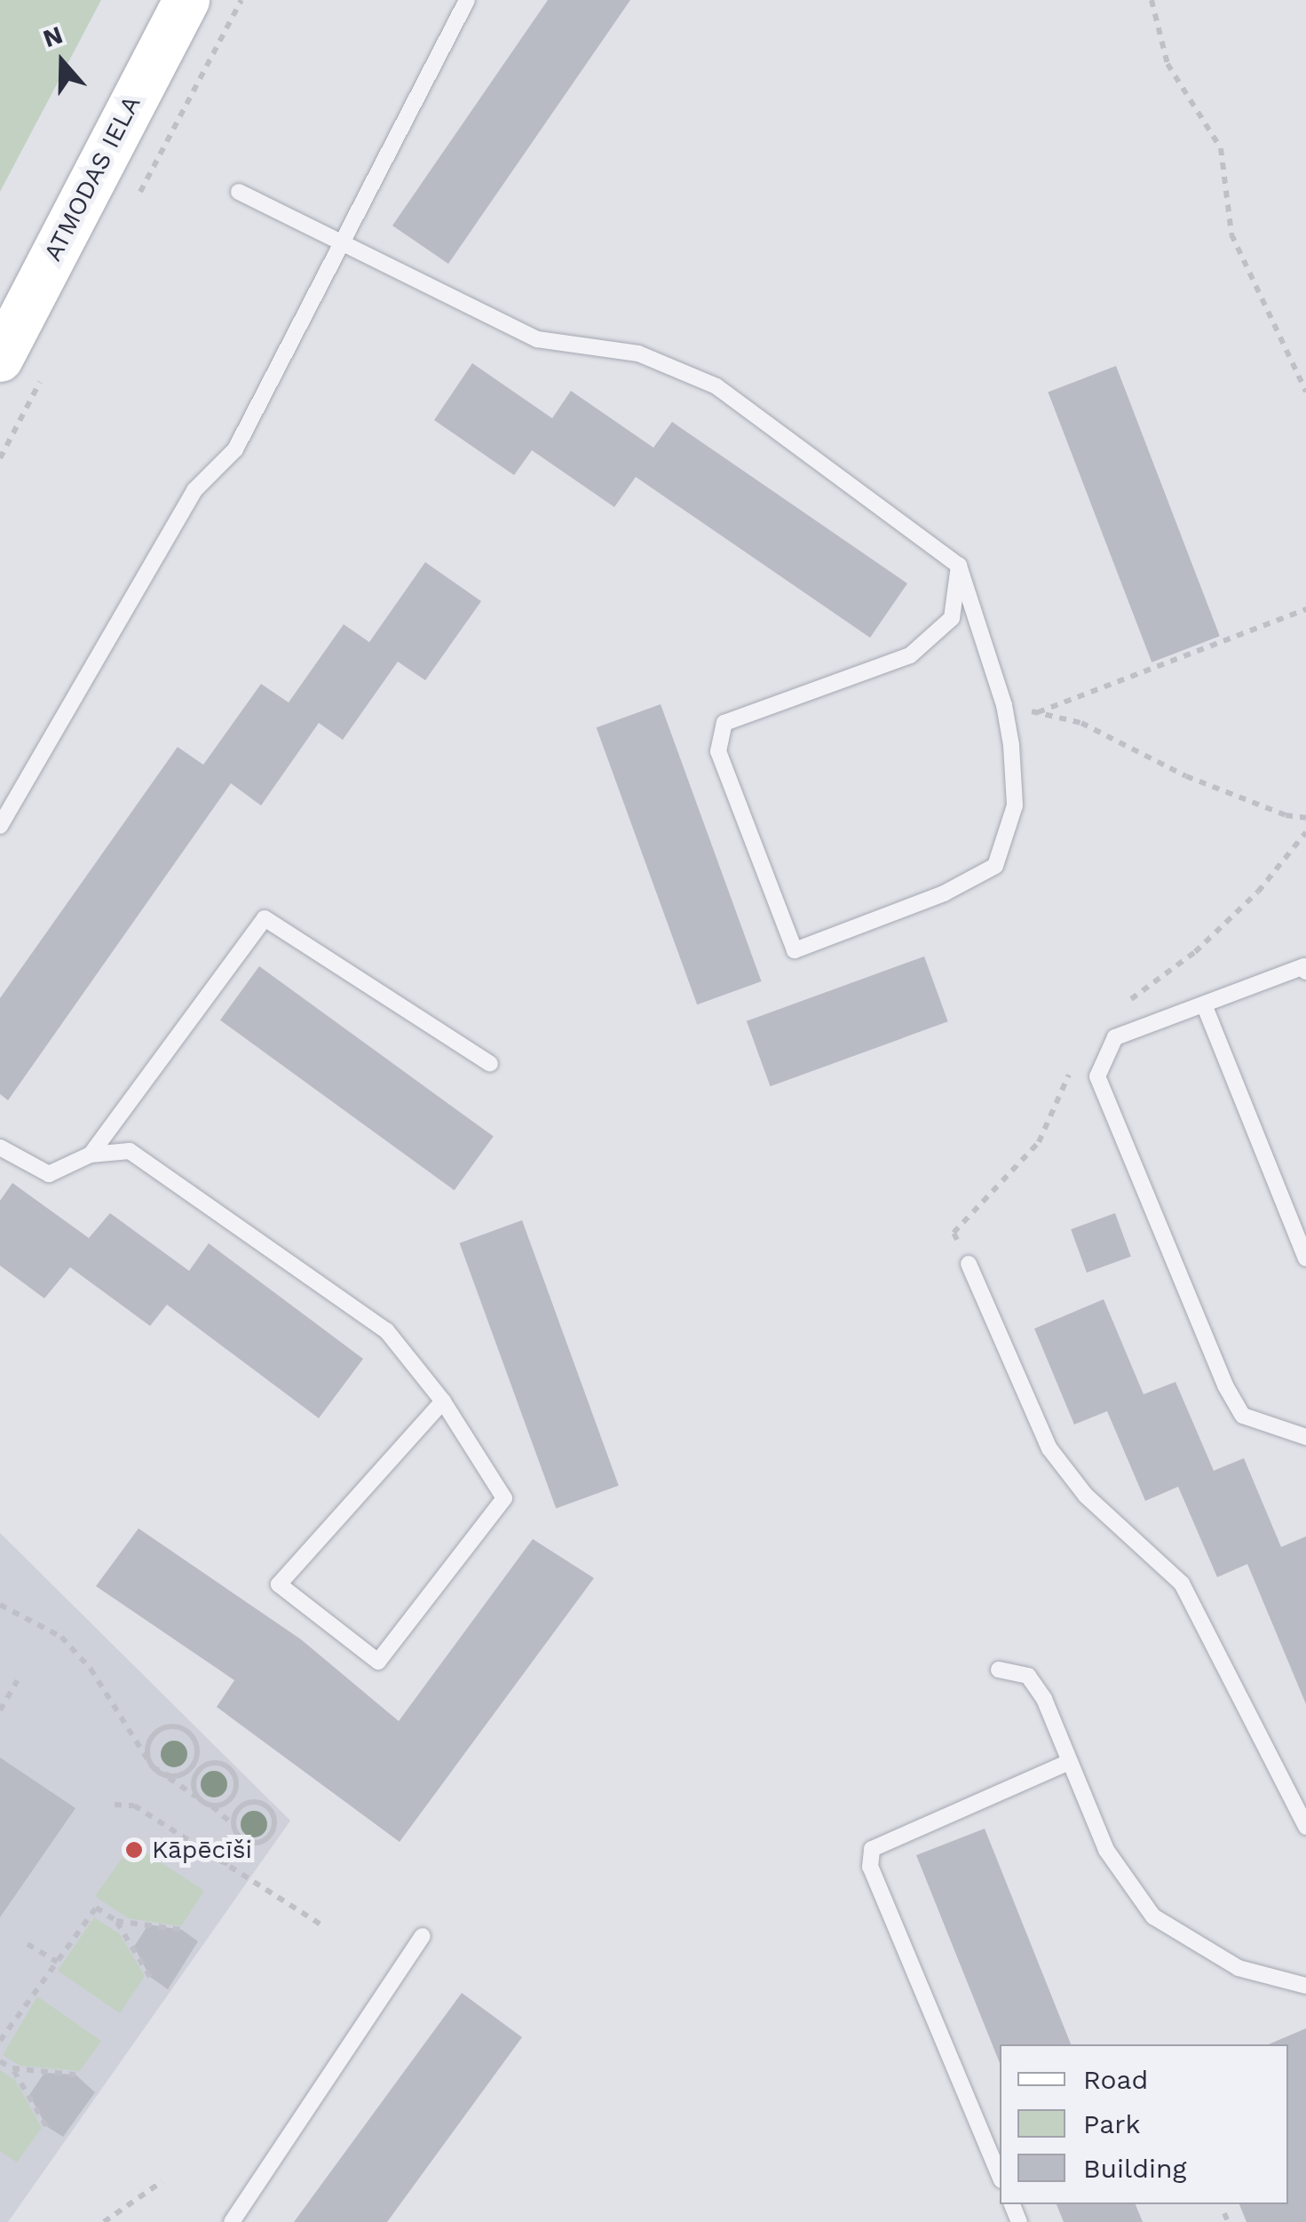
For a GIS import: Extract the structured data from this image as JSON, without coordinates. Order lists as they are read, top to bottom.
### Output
{
  "streets": {
    "main road": ["ATMODAS IELA"]
  },
  "places": ["Kāpēcīši"],
  "legend": ["Road", "Park", "Building"],
  "north": "top"
}
